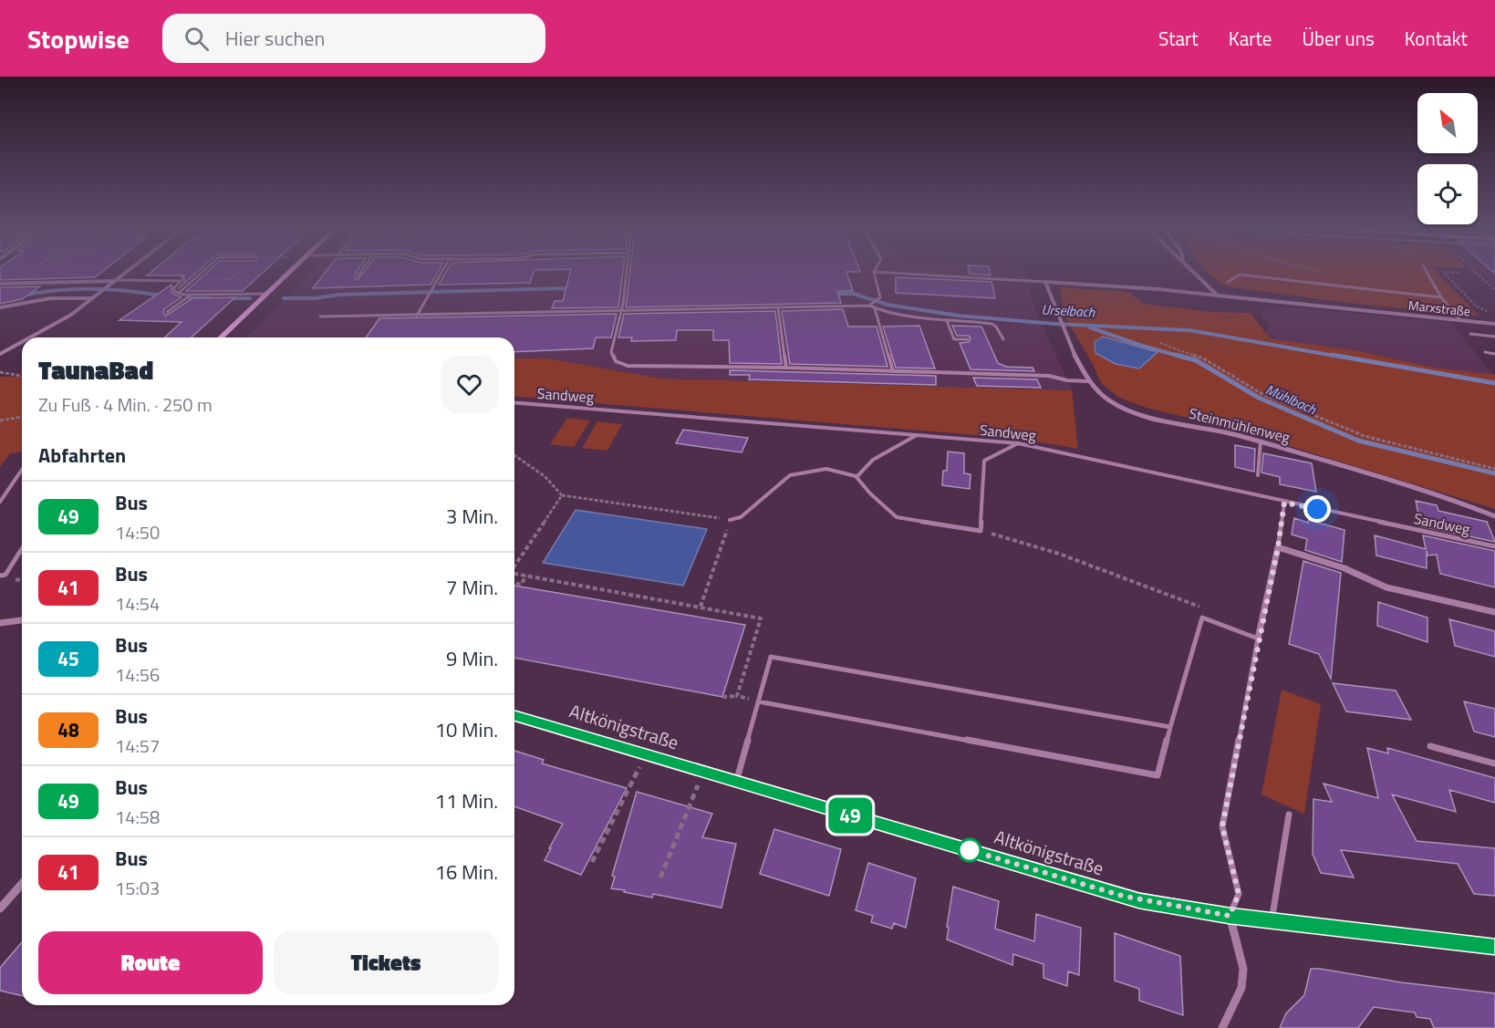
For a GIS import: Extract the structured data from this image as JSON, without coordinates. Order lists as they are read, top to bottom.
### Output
{
  "streets": {
    "street": ["Marxstraße", "Steinmühlenweg", "Altkönigstraße"],
    "lane": ["Sandweg"]
  },
  "crossings": [
    ["Marxstraße", "Steinmühlenweg"]
  ],
  "water": ["Urselbach", "Mühlbach"],
  "lines": ["bus line 49"],
  "north": "top left",
  "page": {
    "header": "Stopwise",
    "search": "Hier suchen",
    "nav": [
      "Start",
      "Karte",
      "Über uns",
      "Kontakt"
    ],
    "on_map": "49",
    "heading": [
      ["TaunaBad", "Zu Fuß · 4 Min. · 250 m"],
      "Abfahrten"
    ],
    "list": [
      {
        "mark": "49",
        "name": "Bus",
        "note": "14:50",
        "value": "3 Min."
      },
      {
        "mark": "41",
        "name": "Bus",
        "note": "14:54",
        "value": "7 Min."
      },
      {
        "mark": "45",
        "name": "Bus",
        "note": "14:56",
        "value": "9 Min."
      },
      {
        "mark": "48",
        "name": "Bus",
        "note": "14:57",
        "value": "10 Min."
      },
      {
        "mark": "49",
        "name": "Bus",
        "note": "14:58",
        "value": "11 Min."
      },
      {
        "mark": "41",
        "name": "Bus",
        "note": "15:03",
        "value": "16 Min."
      }
    ],
    "buttons": ["Route", "Tickets"]
  }
}
